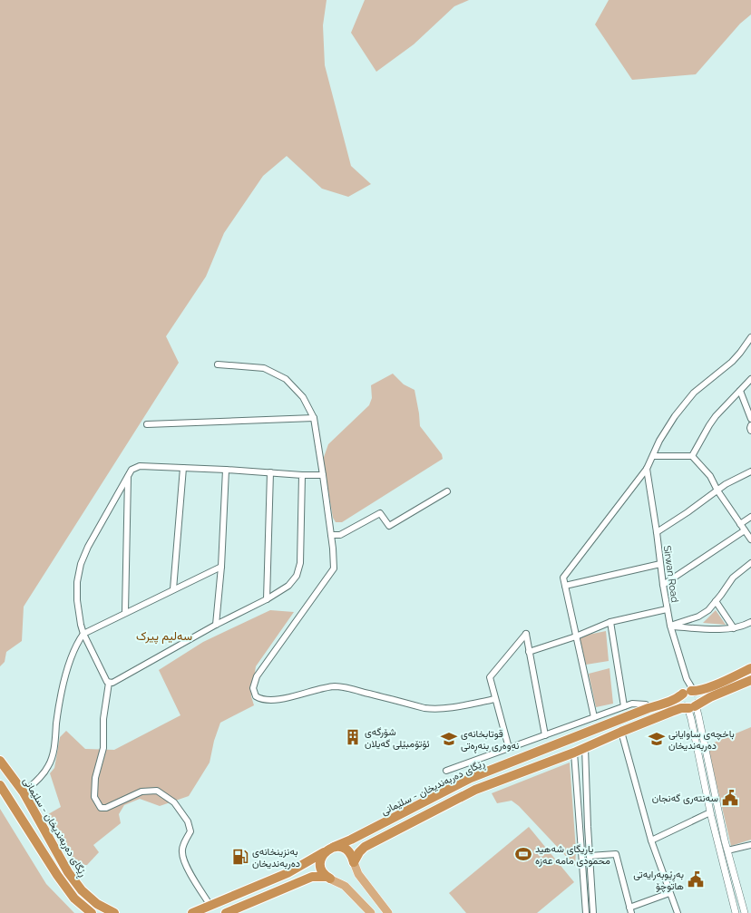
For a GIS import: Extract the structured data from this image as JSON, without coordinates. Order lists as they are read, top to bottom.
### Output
{
  "streets": {
    "highway": ["ڕێگای دەربەندیخان - سلێمانی"],
    "street": ["Sirwan Road"]
  },
  "crossings": [
    ["Sirwan Road", "ڕێگای دەربەندیخان - سلێمانی"]
  ],
  "districts": ["سەلیم پیرک"],
  "places": {
    "building": ["شۆرگه‌ى ئۆتۆمبێلى گه‌یلان"],
    "school or university": ["قوتابخانەی نەوەری بنەڕەتی", "باخچەی ساوایانی دەربەندیخان"],
    "public building": ["سەنتەری گەنجان", "بەڕێوبەرایەتی هاتوچۆ"],
    "sports": ["یاریگاى شه‌هید محمودى مامه‌ عه‌زه"],
    "fuel station": ["بەنزینخانەی دەربەندیخان"]
  }
}
